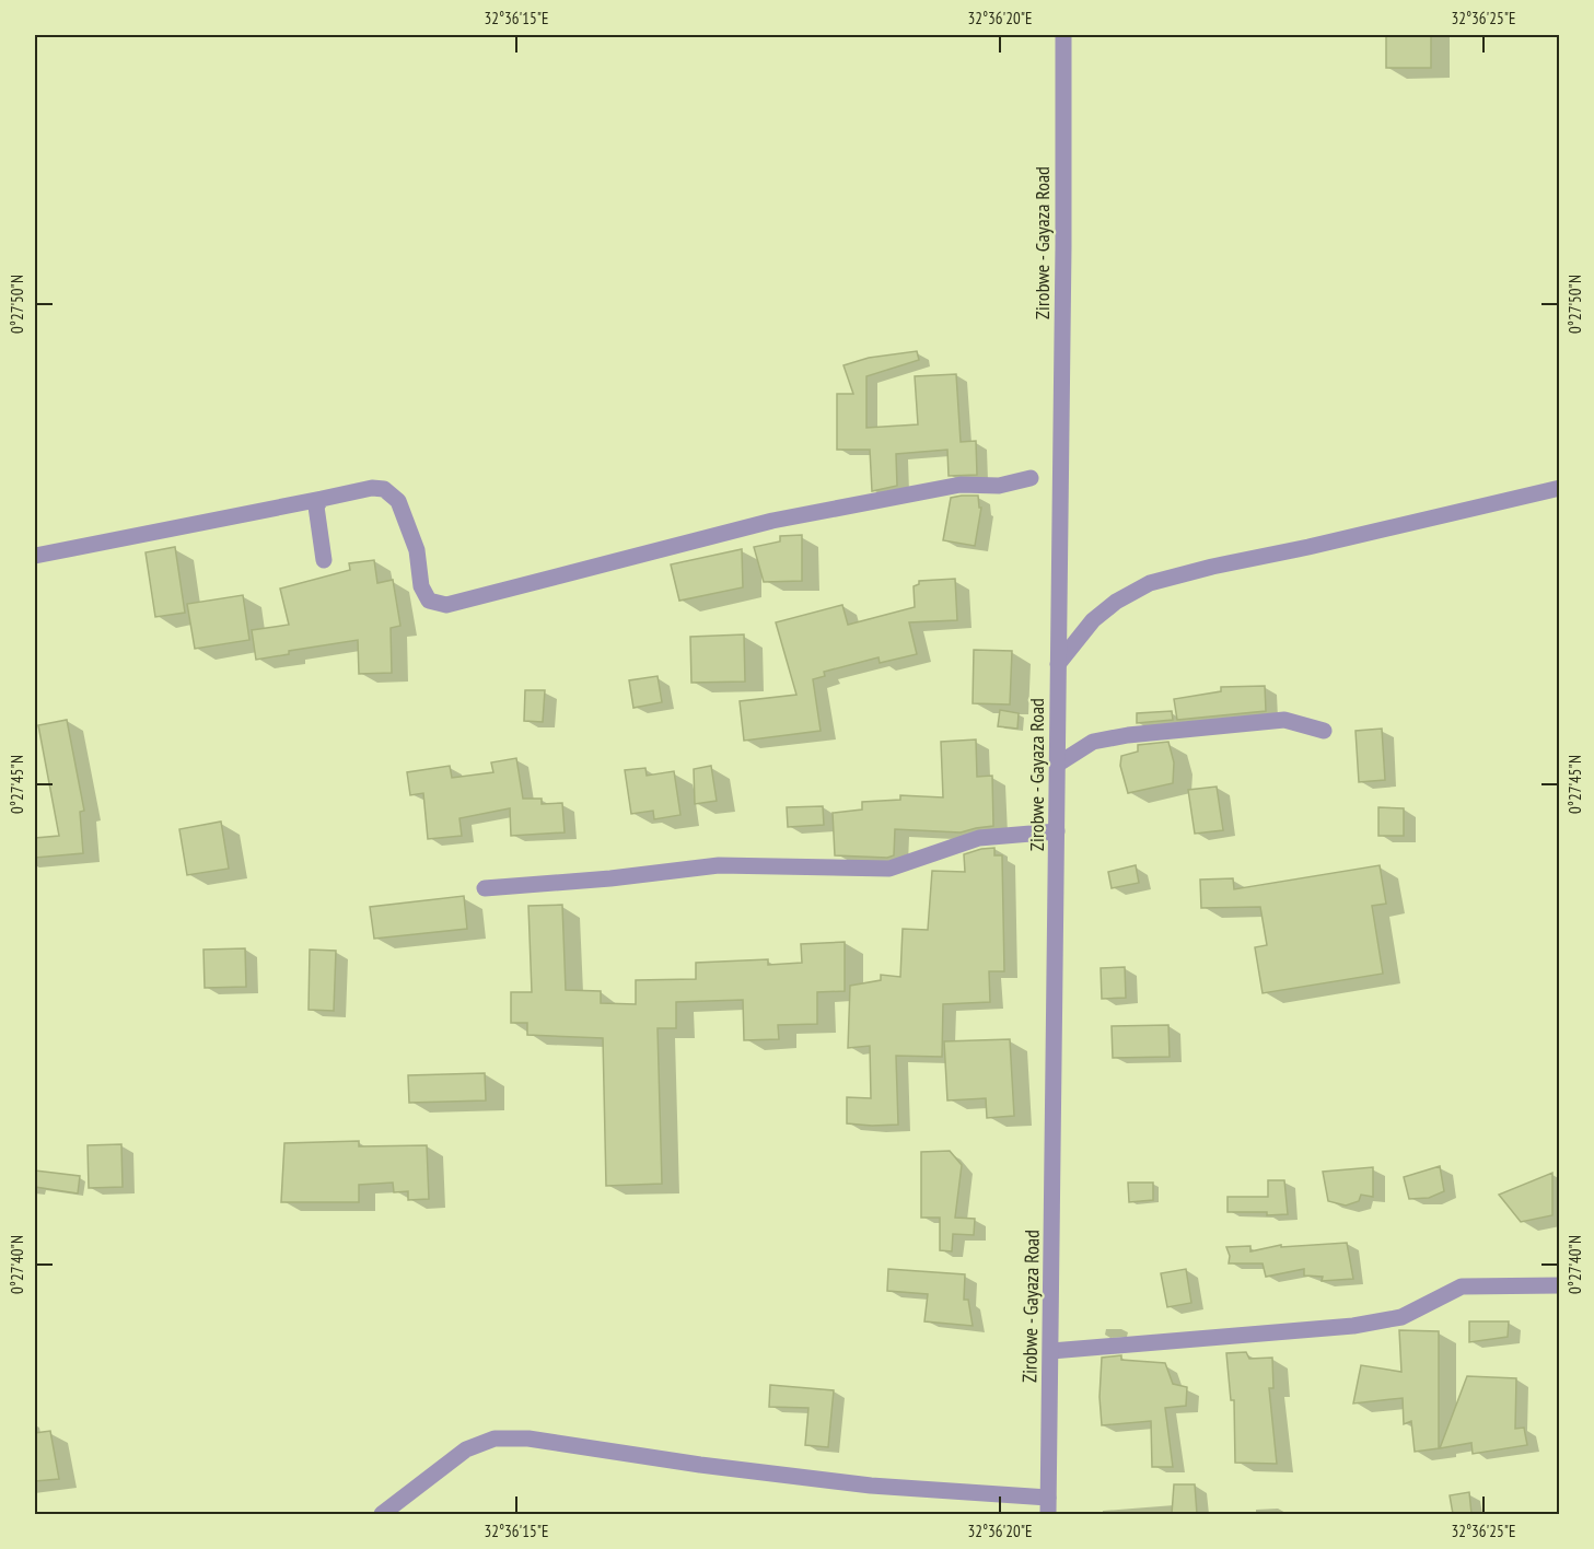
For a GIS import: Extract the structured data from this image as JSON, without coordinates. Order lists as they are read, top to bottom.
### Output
{
  "streets": {
    "street": ["Zirobwe - Gayaza Road"]
  },
  "coordinates": [
    "32°36'15\"E",
    "32°36'20\"E",
    "32°36'25\"E",
    "0°27'50\"N",
    "0°27'45\"N",
    "0°27'40\"N"
  ]
}
